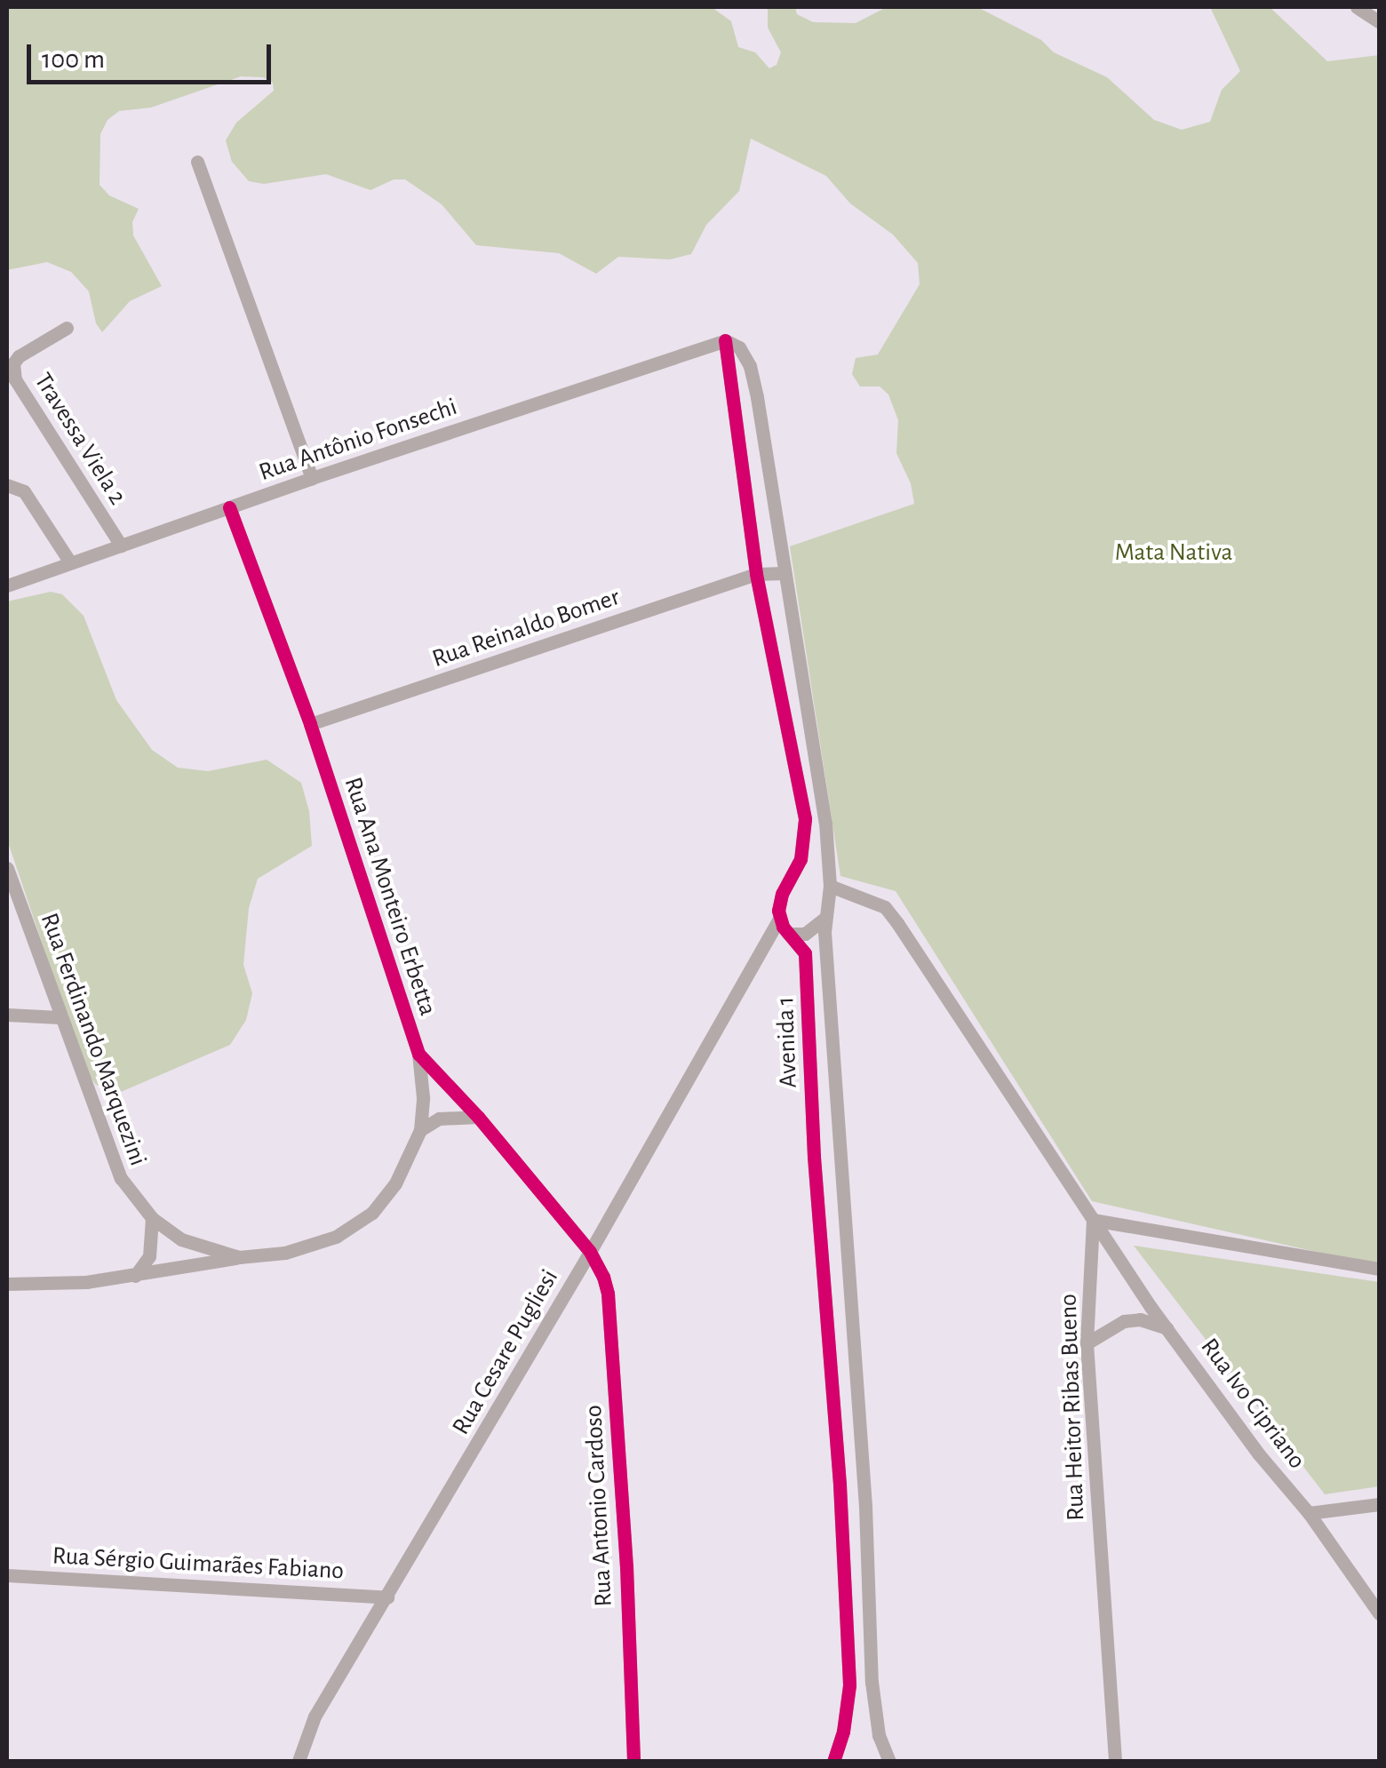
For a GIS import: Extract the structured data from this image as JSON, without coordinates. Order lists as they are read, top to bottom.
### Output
{
  "streets": {
    "street": [
      "Travessa Viela 2",
      "Rua Antônio Fonsechi",
      "Rua Reinaldo Bomer",
      "Rua Ana Monteiro Erbetta",
      "Rua Ferdinando Marquezini",
      "Avenida 1",
      "Rua Cesare Pugliesi",
      "Rua Ivo Cipriano",
      "Rua Heitor Ribas Bueno",
      "Rua Antonio Cardoso",
      "Rua Sérgio Guimarães Fabiano"
    ]
  },
  "crossings": [
    ["Travessa Viela 2", "Rua Antônio Fonsechi"],
    ["Rua Antônio Fonsechi", "Rua Ana Monteiro Erbetta"],
    ["Rua Antônio Fonsechi", "Avenida 1"],
    ["Rua Reinaldo Bomer", "Rua Ana Monteiro Erbetta"],
    ["Rua Reinaldo Bomer", "Avenida 1"],
    ["Rua Ana Monteiro Erbetta", "Rua Cesare Pugliesi"],
    ["Rua Ana Monteiro Erbetta", "Rua Antonio Cardoso"],
    ["Avenida 1", "Rua Cesare Pugliesi"],
    ["Rua Cesare Pugliesi", "Rua Antonio Cardoso"],
    ["Rua Cesare Pugliesi", "Rua Sérgio Guimarães Fabiano"],
    ["Rua Ivo Cipriano", "Rua Heitor Ribas Bueno"]
  ],
  "parks": ["Mata Nativa"],
  "scale_bar": "100 m"
}
